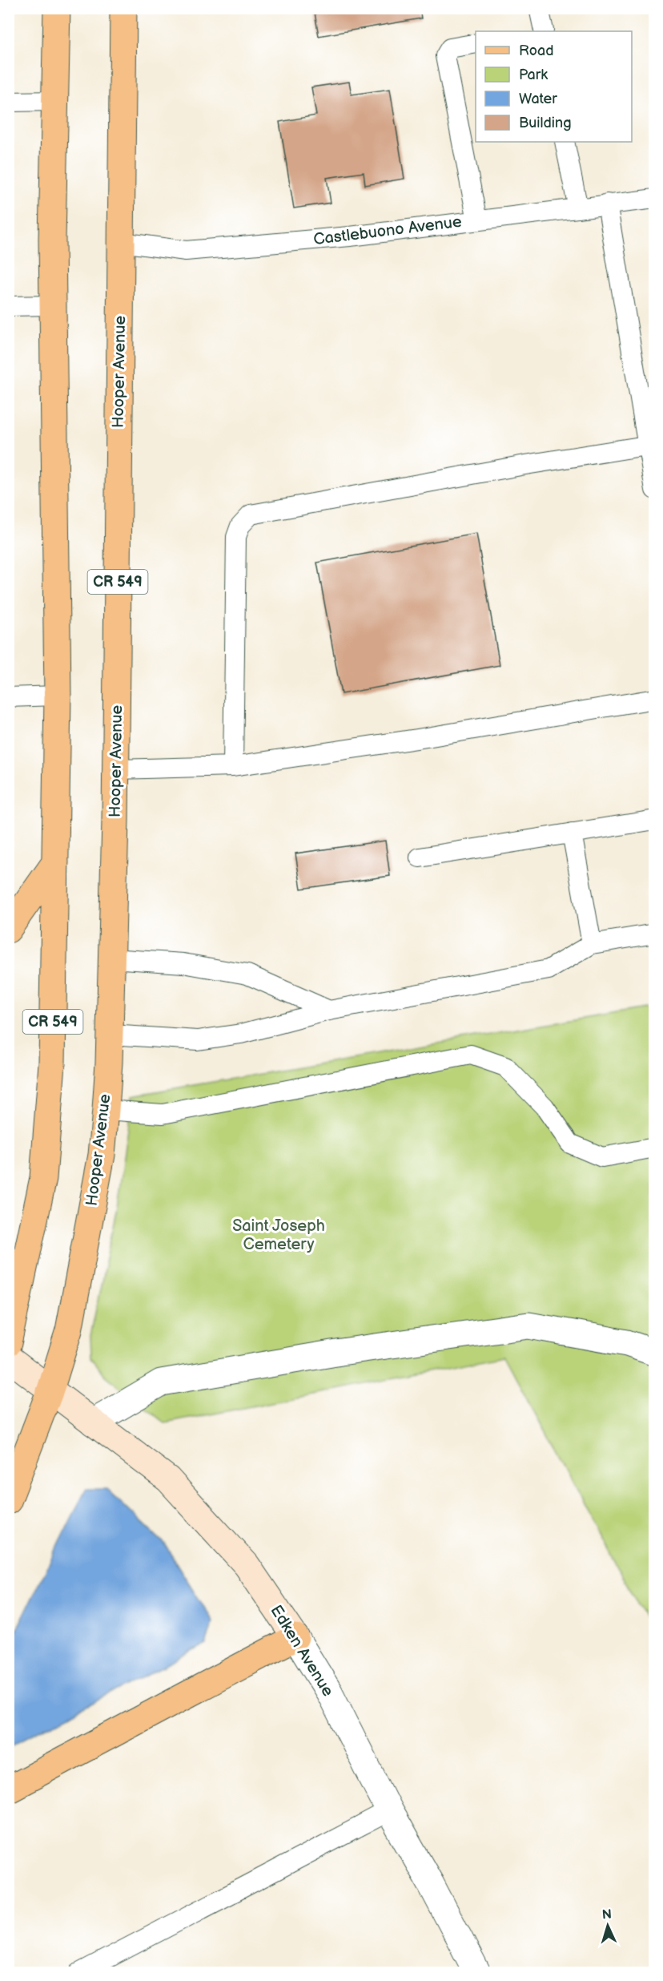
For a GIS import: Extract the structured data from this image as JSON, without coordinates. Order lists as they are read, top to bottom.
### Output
{
  "streets": {
    "main road": ["Hooper Avenue", "CR 549"],
    "street": ["Edken Avenue"],
    "lane": ["Castlebuono Avenue"]
  },
  "crossings": [
    ["Castlebuono Avenue", "Hooper Avenue"],
    ["Hooper Avenue", "Edken Avenue"]
  ],
  "parks": ["Saint Joseph Cemetery"],
  "legend": [
    "Road",
    "Park",
    "Water",
    "Building"
  ],
  "north": "top"
}
